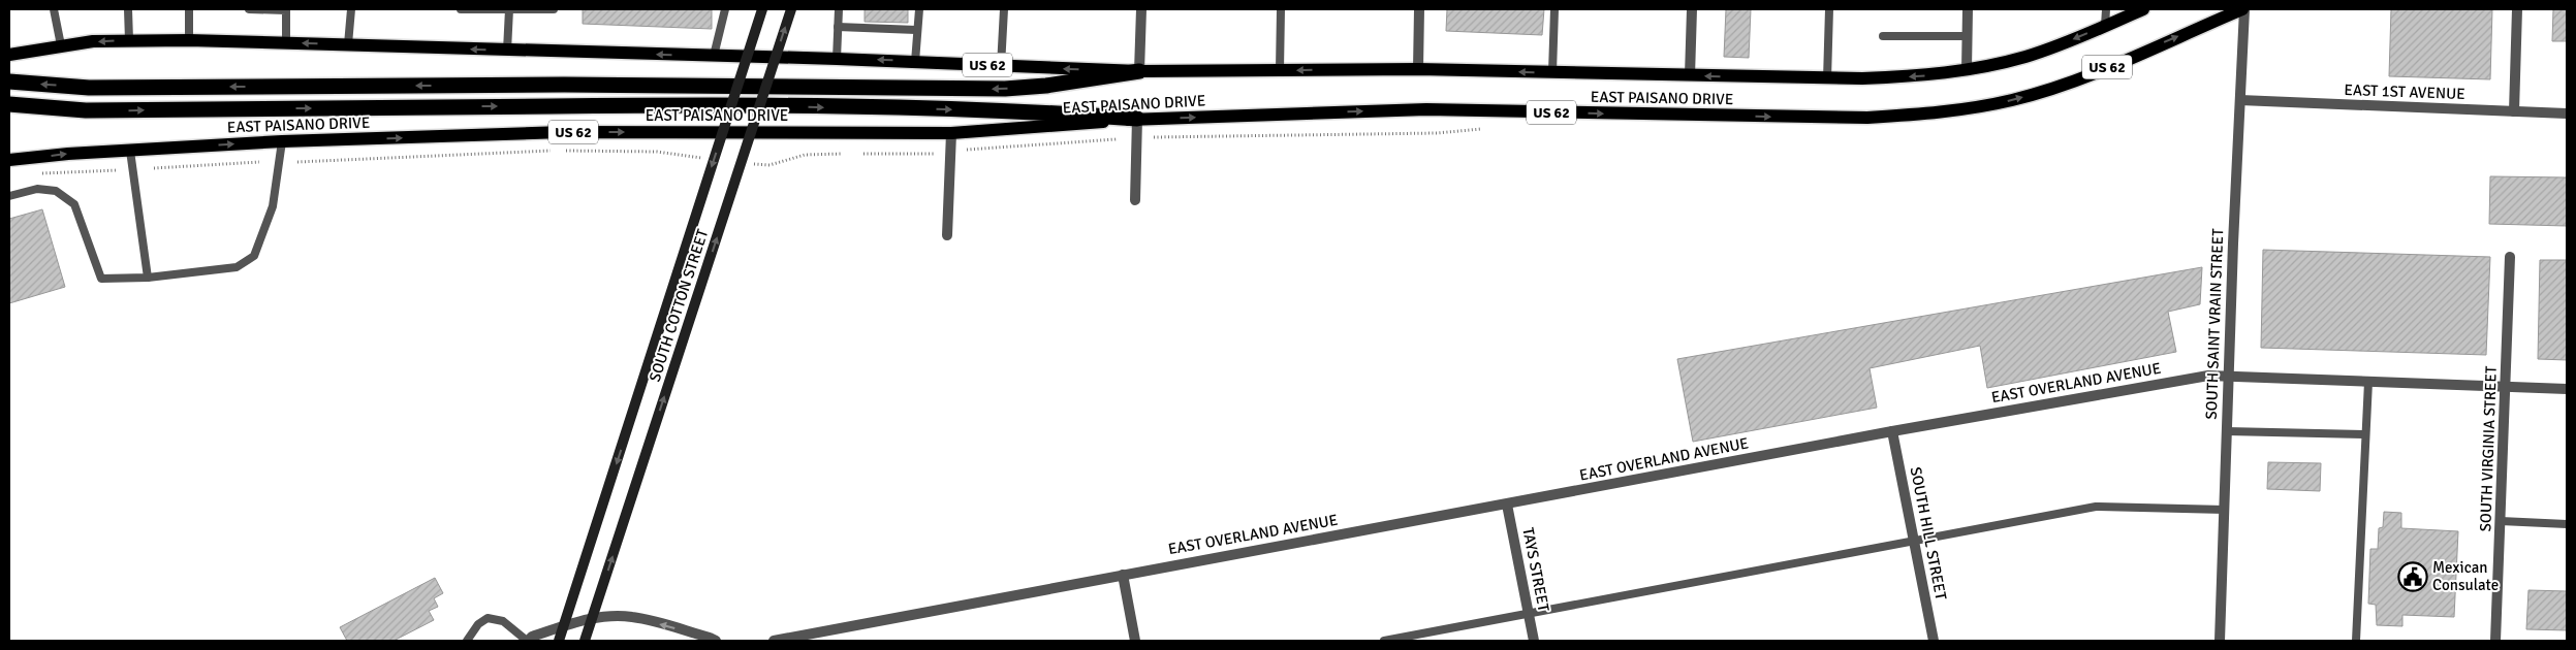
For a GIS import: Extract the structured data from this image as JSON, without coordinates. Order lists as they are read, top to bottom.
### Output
{
  "streets": {
    "main road": ["US 62", "EAST PAISANO DRIVE", "SOUTH COTTON STREET"],
    "street": [
      "EAST 1ST AVENUE",
      "SOUTH SAINT VRAIN STREET",
      "EAST OVERLAND AVENUE",
      "SOUTH VIRGINIA STREET",
      "SOUTH HILL STREET",
      "TAYS STREET"
    ]
  },
  "crossings": [
    ["EAST 1ST AVENUE", "SOUTH SAINT VRAIN STREET"],
    ["EAST PAISANO DRIVE", "SOUTH SAINT VRAIN STREET"],
    ["SOUTH SAINT VRAIN STREET", "EAST OVERLAND AVENUE"],
    ["EAST OVERLAND AVENUE", "SOUTH VIRGINIA STREET"],
    ["EAST OVERLAND AVENUE", "SOUTH HILL STREET"],
    ["EAST OVERLAND AVENUE", "TAYS STREET"]
  ],
  "places": {
    "public building": ["Mexican Consulate"]
  }
}
